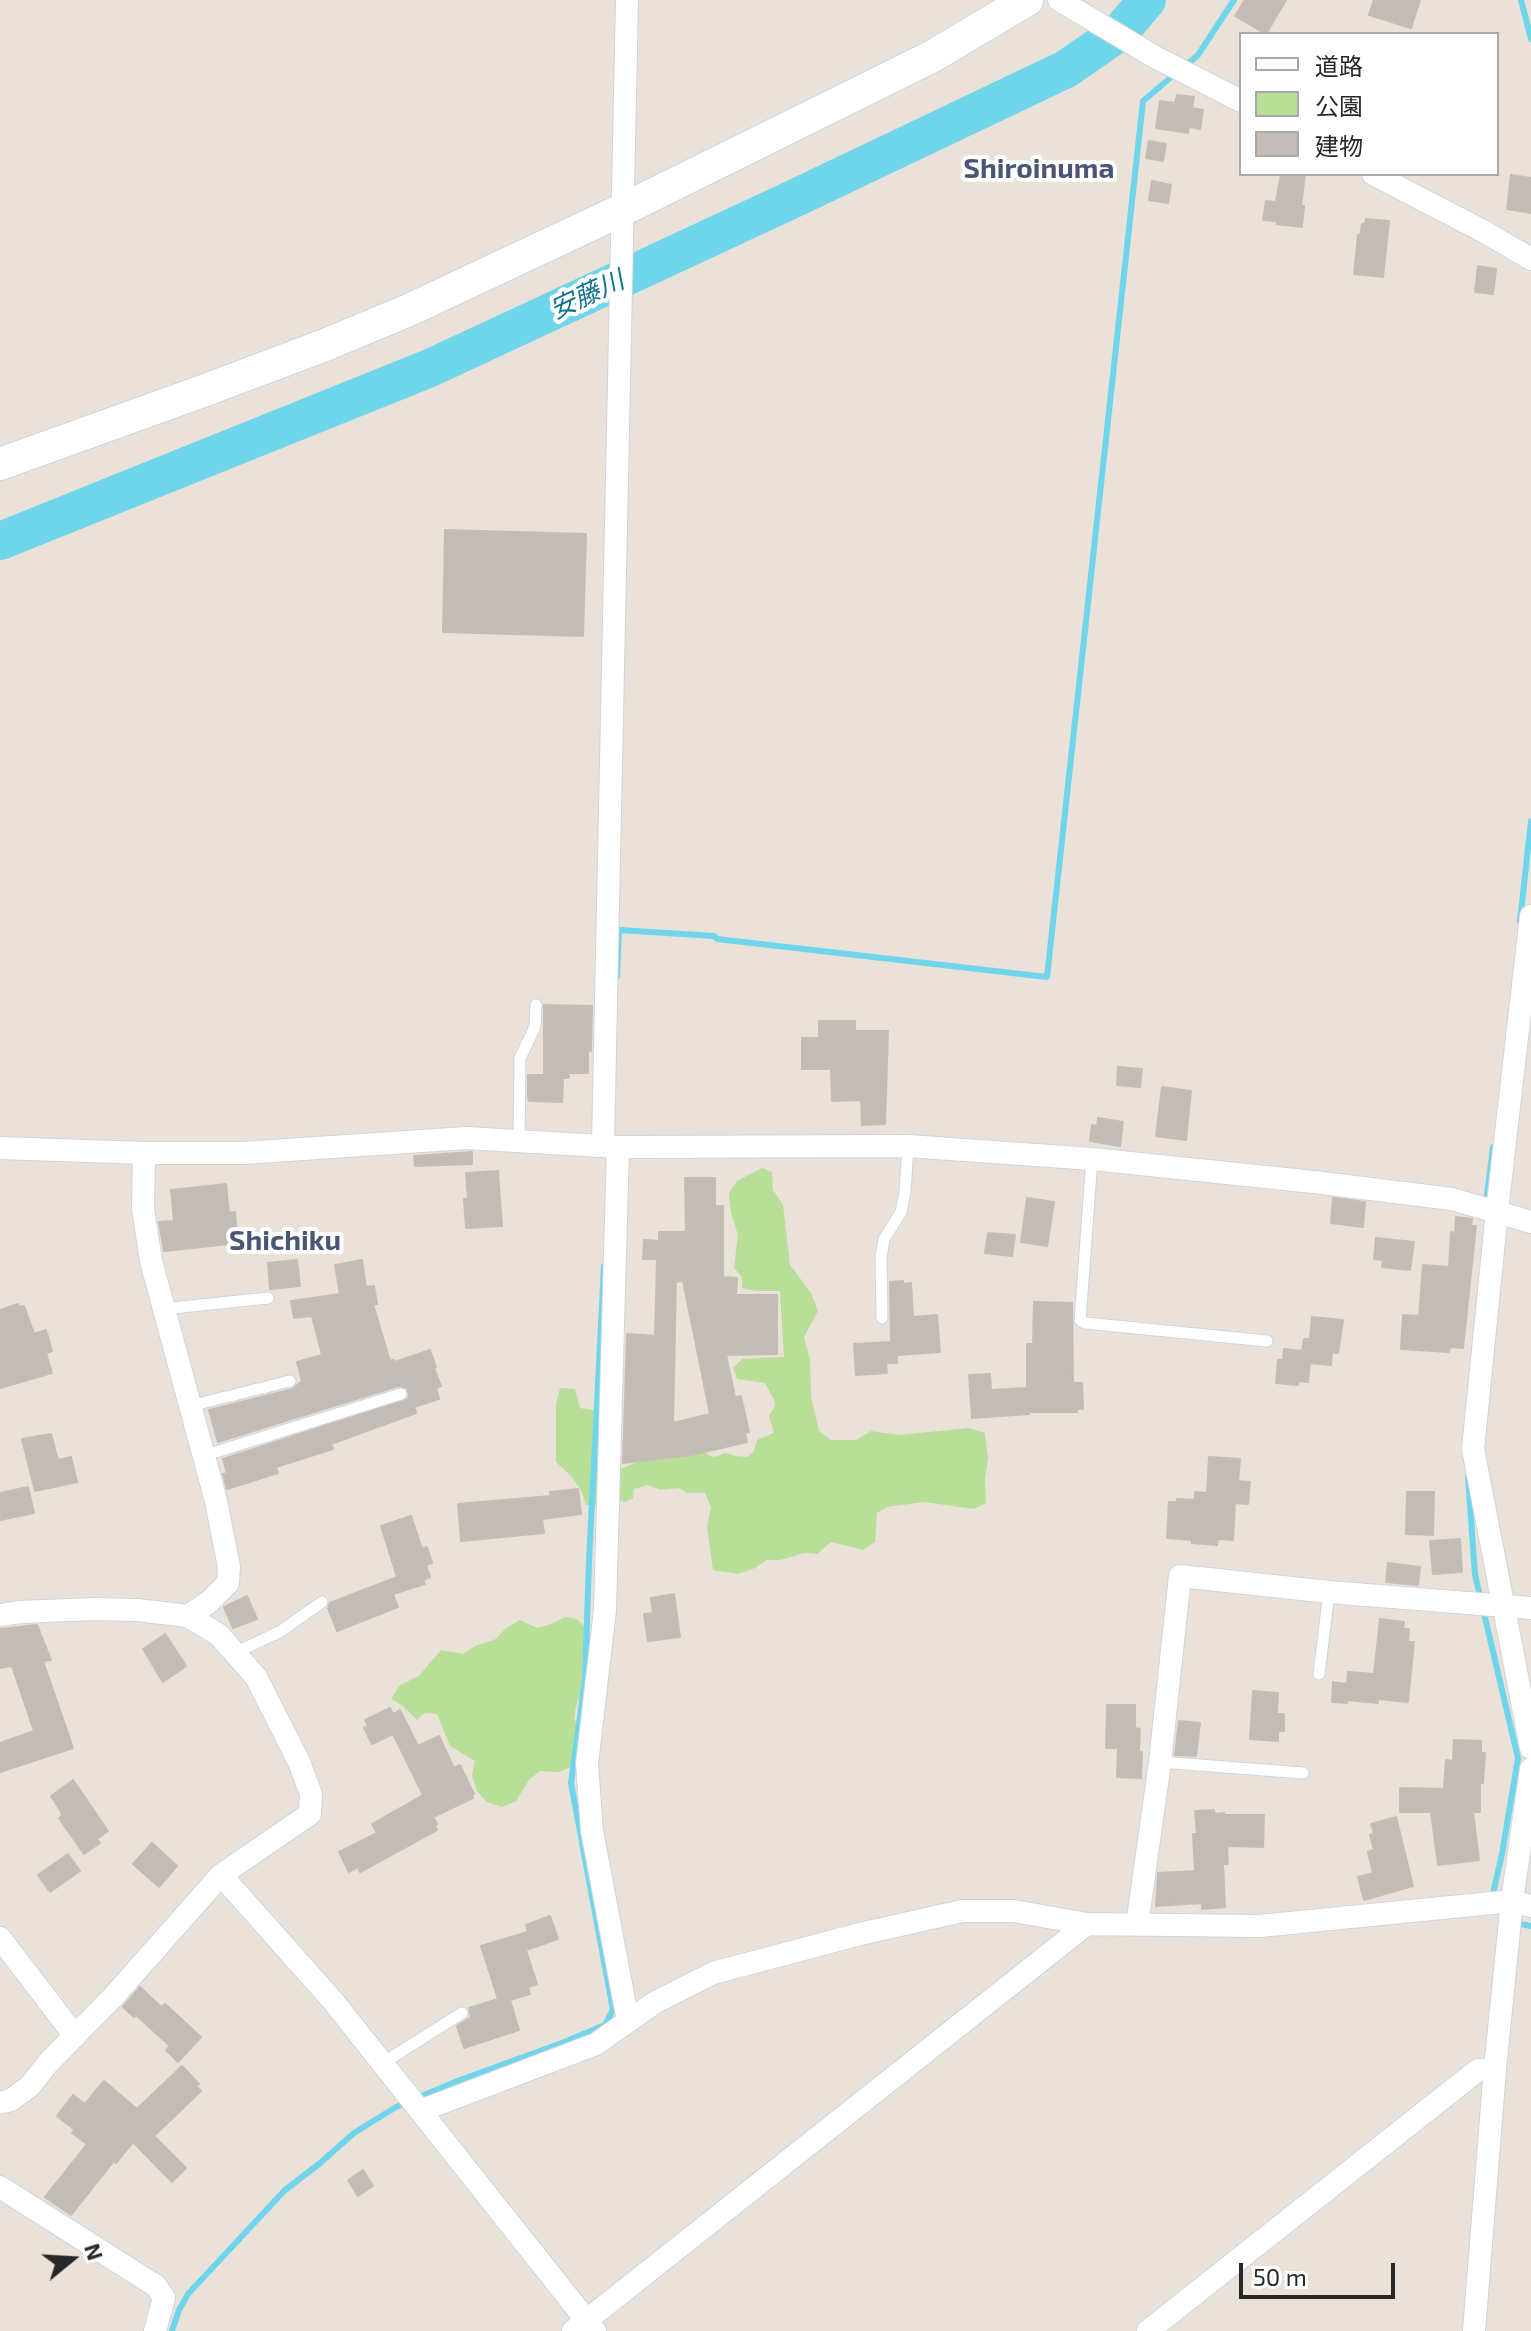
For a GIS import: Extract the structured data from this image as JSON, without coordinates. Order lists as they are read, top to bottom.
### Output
{
  "districts": ["Shiroinuma", "Shichiku"],
  "water": ["安藤川"],
  "legend": ["道路", "公園", "建物"],
  "scale_bar": "50 m",
  "north": "right"
}
